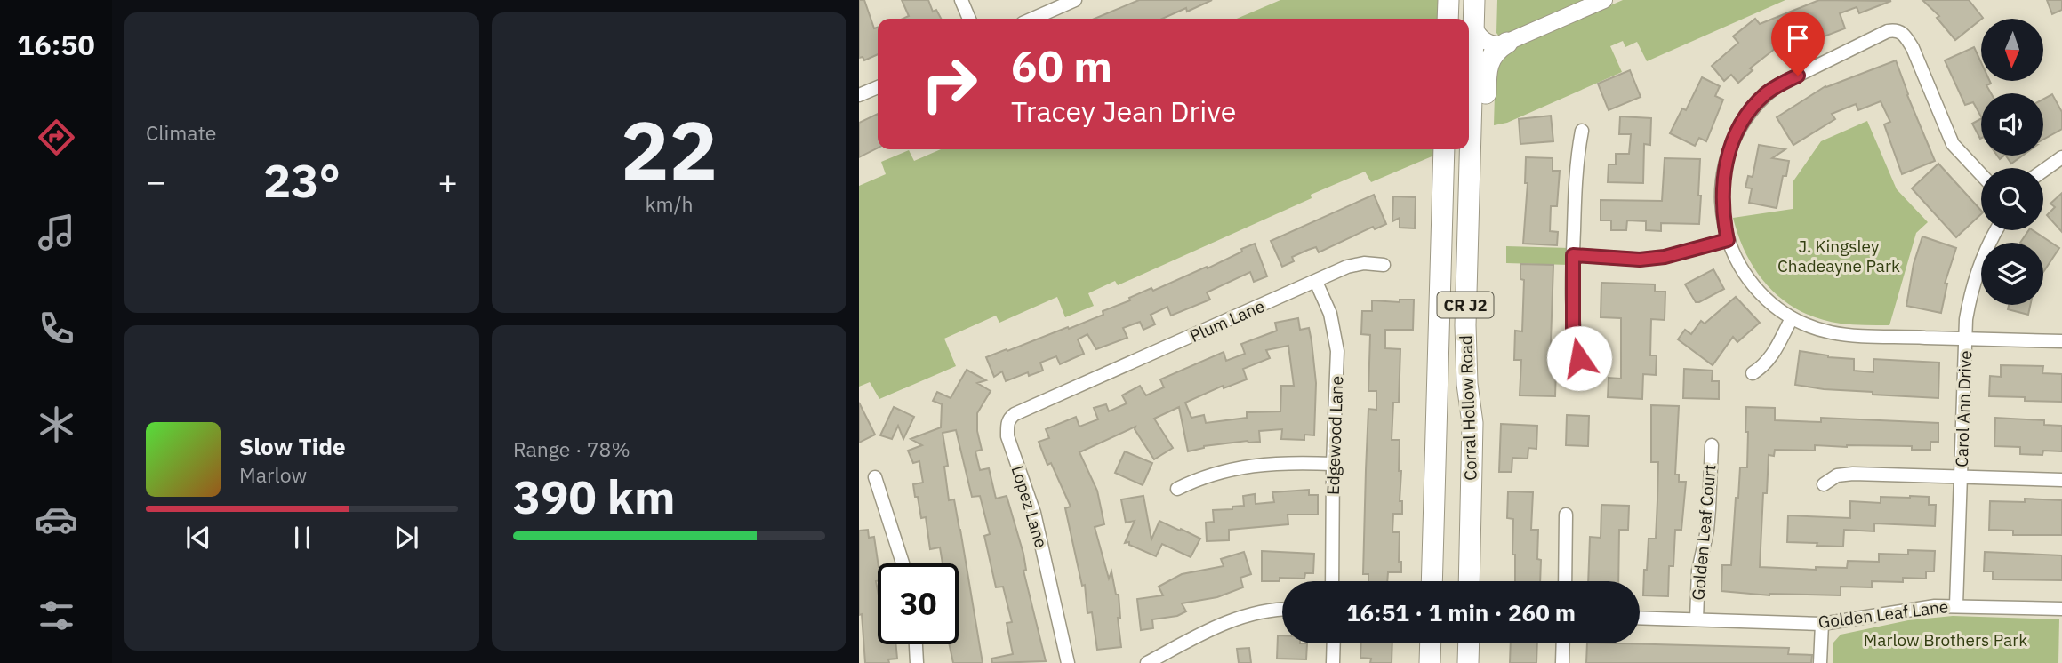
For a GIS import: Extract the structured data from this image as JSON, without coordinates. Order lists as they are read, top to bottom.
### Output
{
  "streets": {
    "main road": ["CR J2", "Corral Hollow Road"],
    "street": [
      "Plum Lane",
      "Carol Ann Drive",
      "Edgewood Lane",
      "Lopez Lane",
      "Golden Leaf Court",
      "Golden Leaf Lane"
    ]
  },
  "crossings": [
    ["Plum Lane", "Edgewood Lane"],
    ["Plum Lane", "Lopez Lane"],
    ["Carol Ann Drive", "Golden Leaf Lane"],
    ["Golden Leaf Court", "Golden Leaf Lane"]
  ],
  "parks": ["J. Kingsley Chadeayne Park", "Marlow Brothers Park"],
  "north": "bottom",
  "page": {
    "tabs": "16:50",
    "tile": [
      "Climate",
      ["22", "km/h"],
      ["Range · 78%", "390 km"]
    ],
    "turn": ["60 m", "Tracey Jean Drive"],
    "heat": ["−", "23°", "+"],
    "song": ["Slow Tide", "Marlow"],
    "limit": "30",
    "trip": "16:51 · 1 min · 260 m"
  }
}
